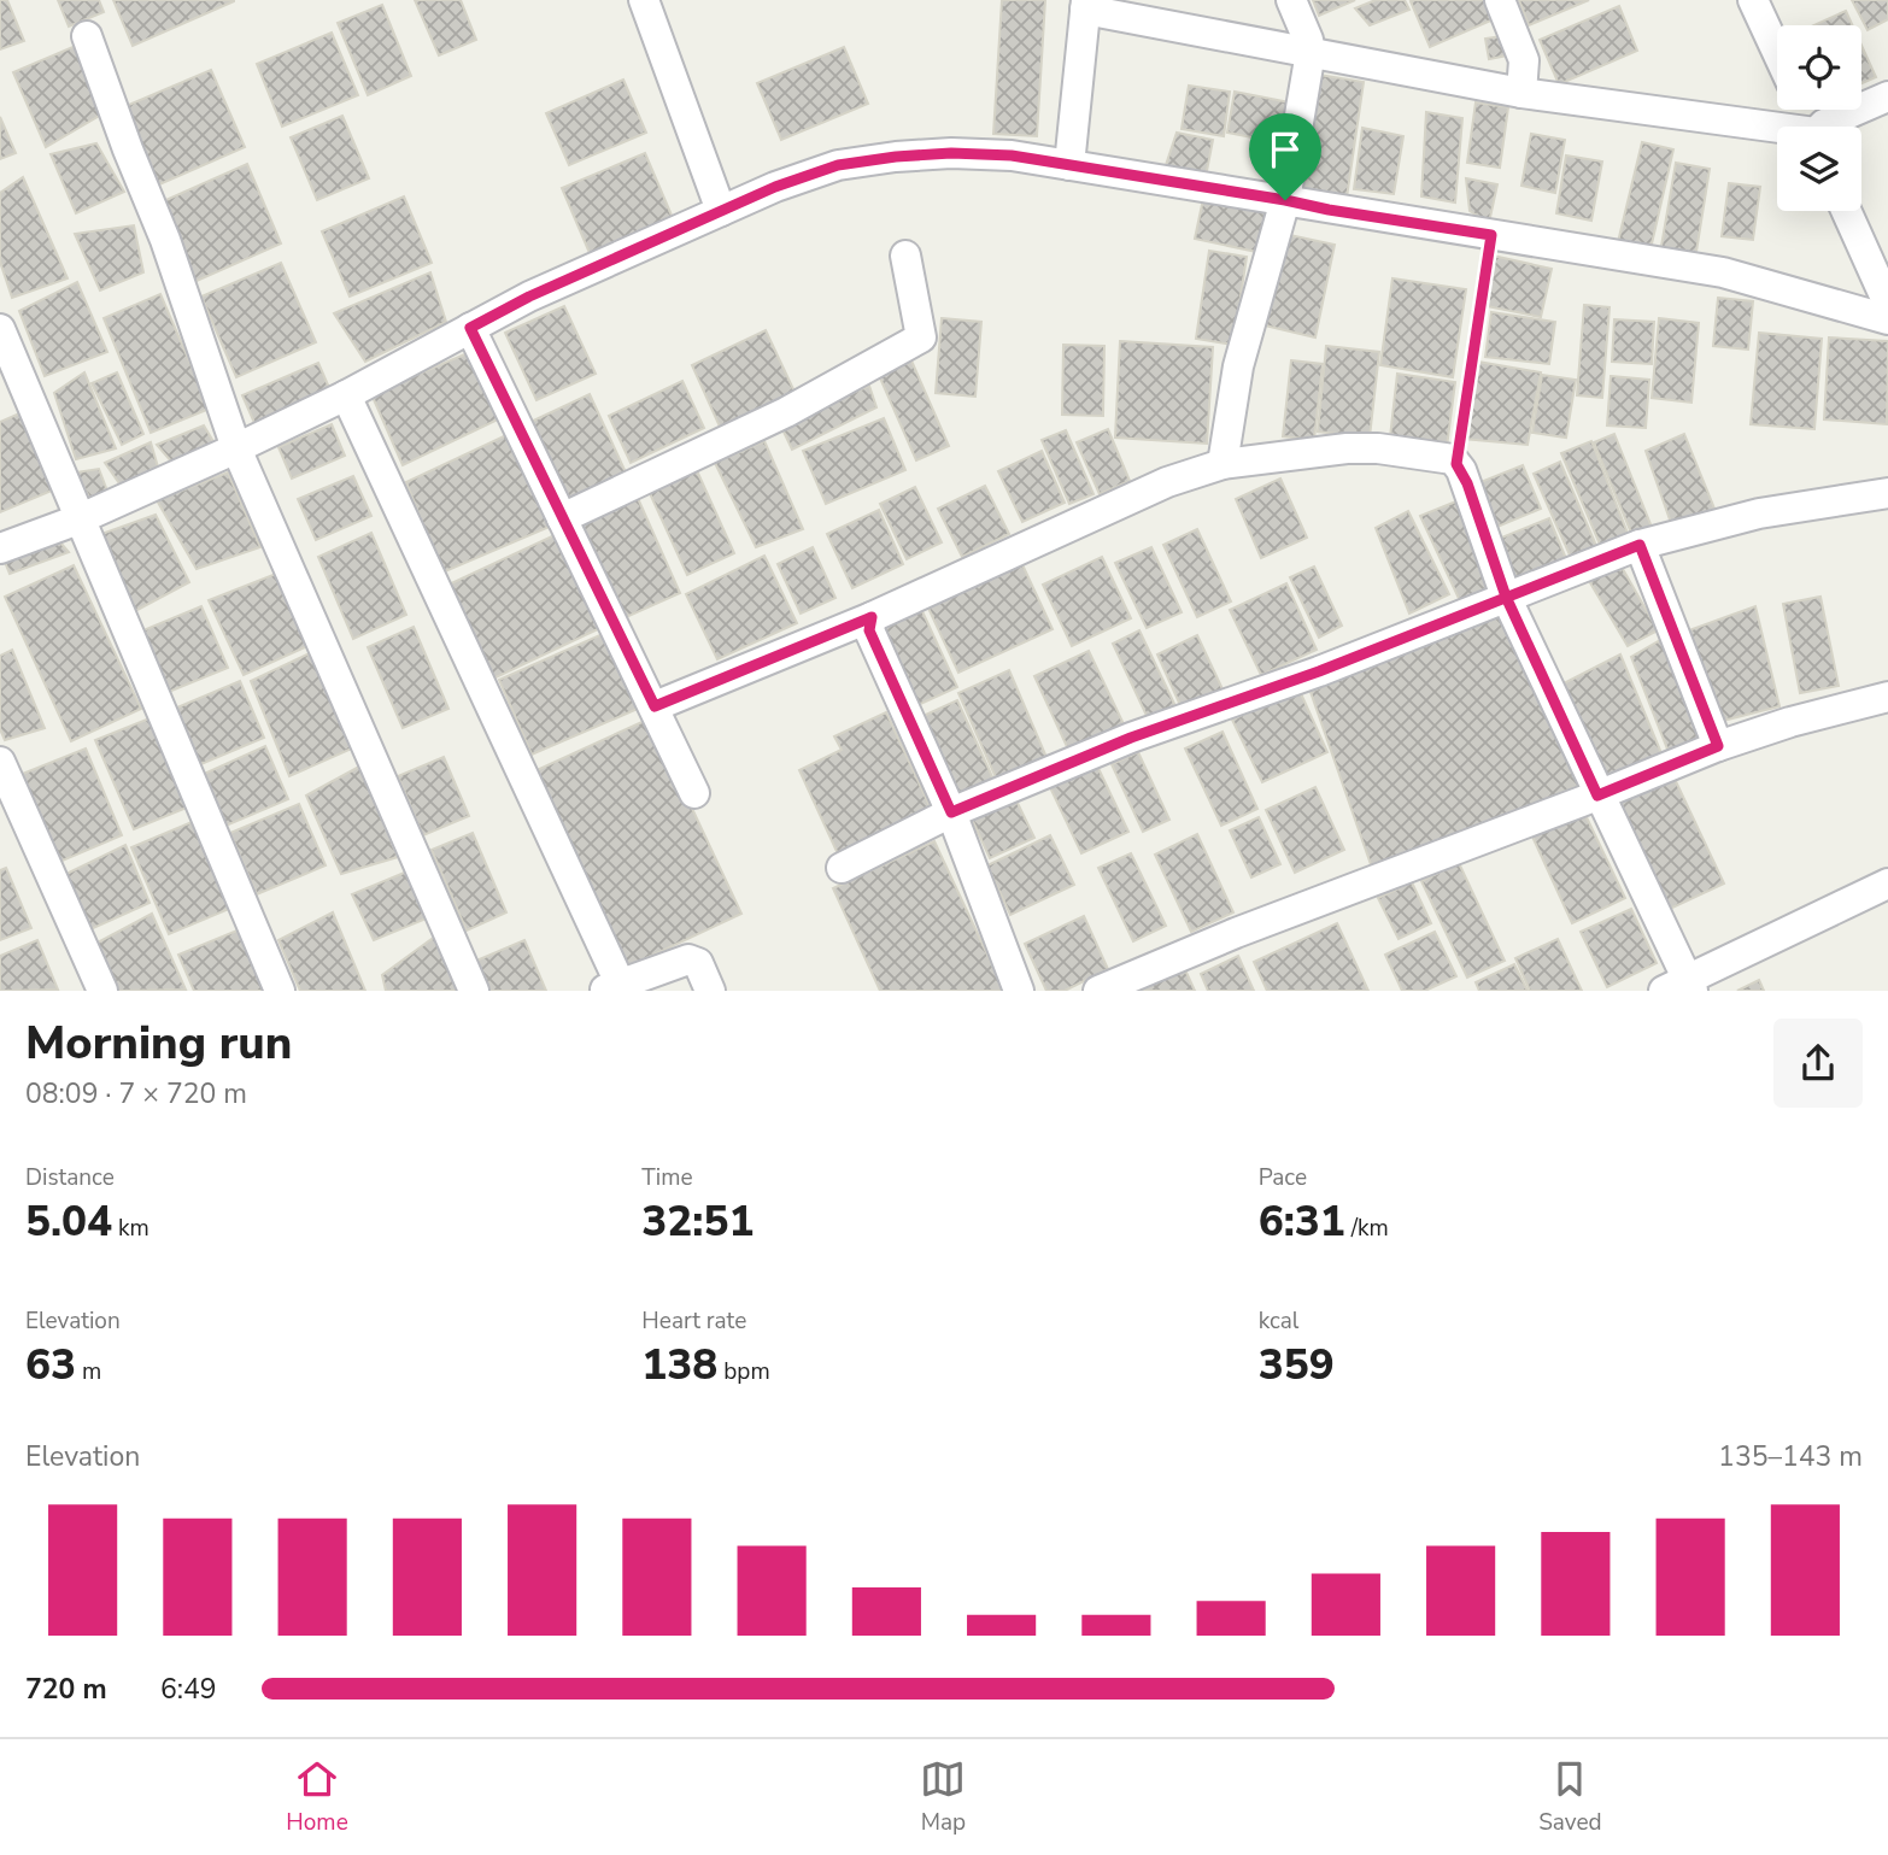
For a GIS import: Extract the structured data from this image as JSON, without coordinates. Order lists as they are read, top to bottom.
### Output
{
  "page": {
    "heading": ["Morning run", "08:09 · 7 × 720 m"],
    "stats": [
      ["Distance", "5.04 km"],
      ["Time", "32:51"],
      ["Pace", "6:31 /km"],
      ["Elevation", "63 m"],
      ["Heart rate", "138 bpm"],
      ["kcal", "359"]
    ],
    "chart": ["Elevation", "135–143 m"],
    "list": [
      {
        "name": "720 m",
        "note": "6:49"
      }
    ],
    "tabs": ["Home", "Map", "Saved"]
  }
}
